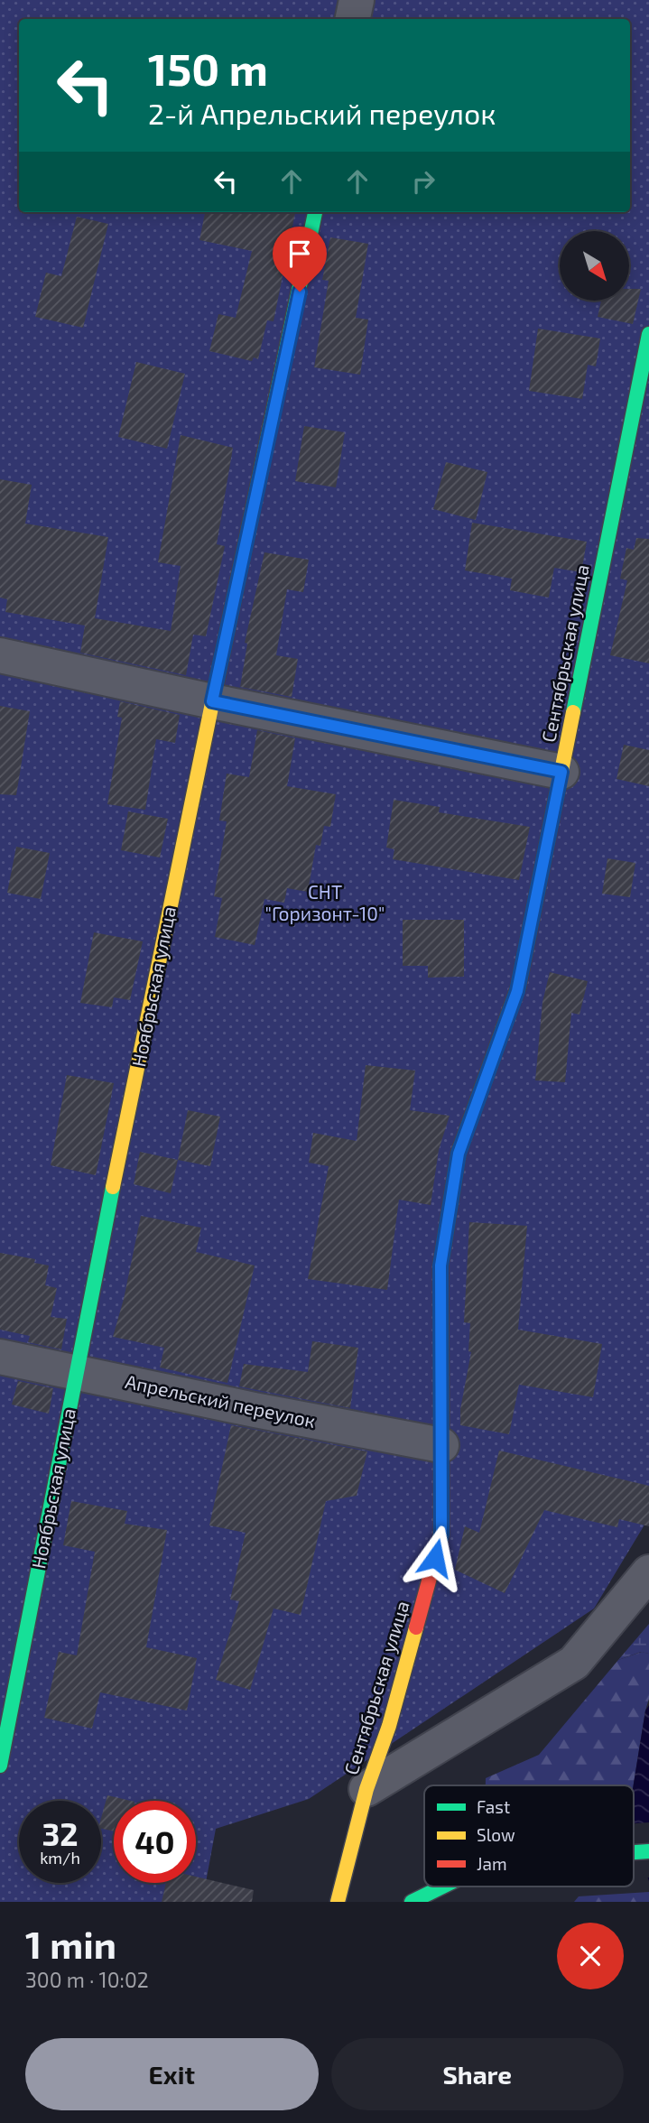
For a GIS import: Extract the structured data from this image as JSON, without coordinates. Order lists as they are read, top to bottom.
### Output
{
  "streets": {
    "street": ["Сентябрьская улица", "Ноябрьская улица", "Апрельский переулок"]
  },
  "crossings": [
    ["Сентябрьская улица", "Апрельский переулок"],
    ["Ноябрьская улица", "Апрельский переулок"]
  ],
  "parks": ["СНТ \"Горизонт-10\""],
  "legend": ["Fast", "Slow", "Jam"],
  "north": "bottom right",
  "page": {
    "turn": ["150 m", "2-й Апрельский переулок"],
    "speed": "32 km/h",
    "limit": "40",
    "heading": ["1 min", "300 m · 10:02"],
    "buttons": ["Exit", "Share"]
  }
}
